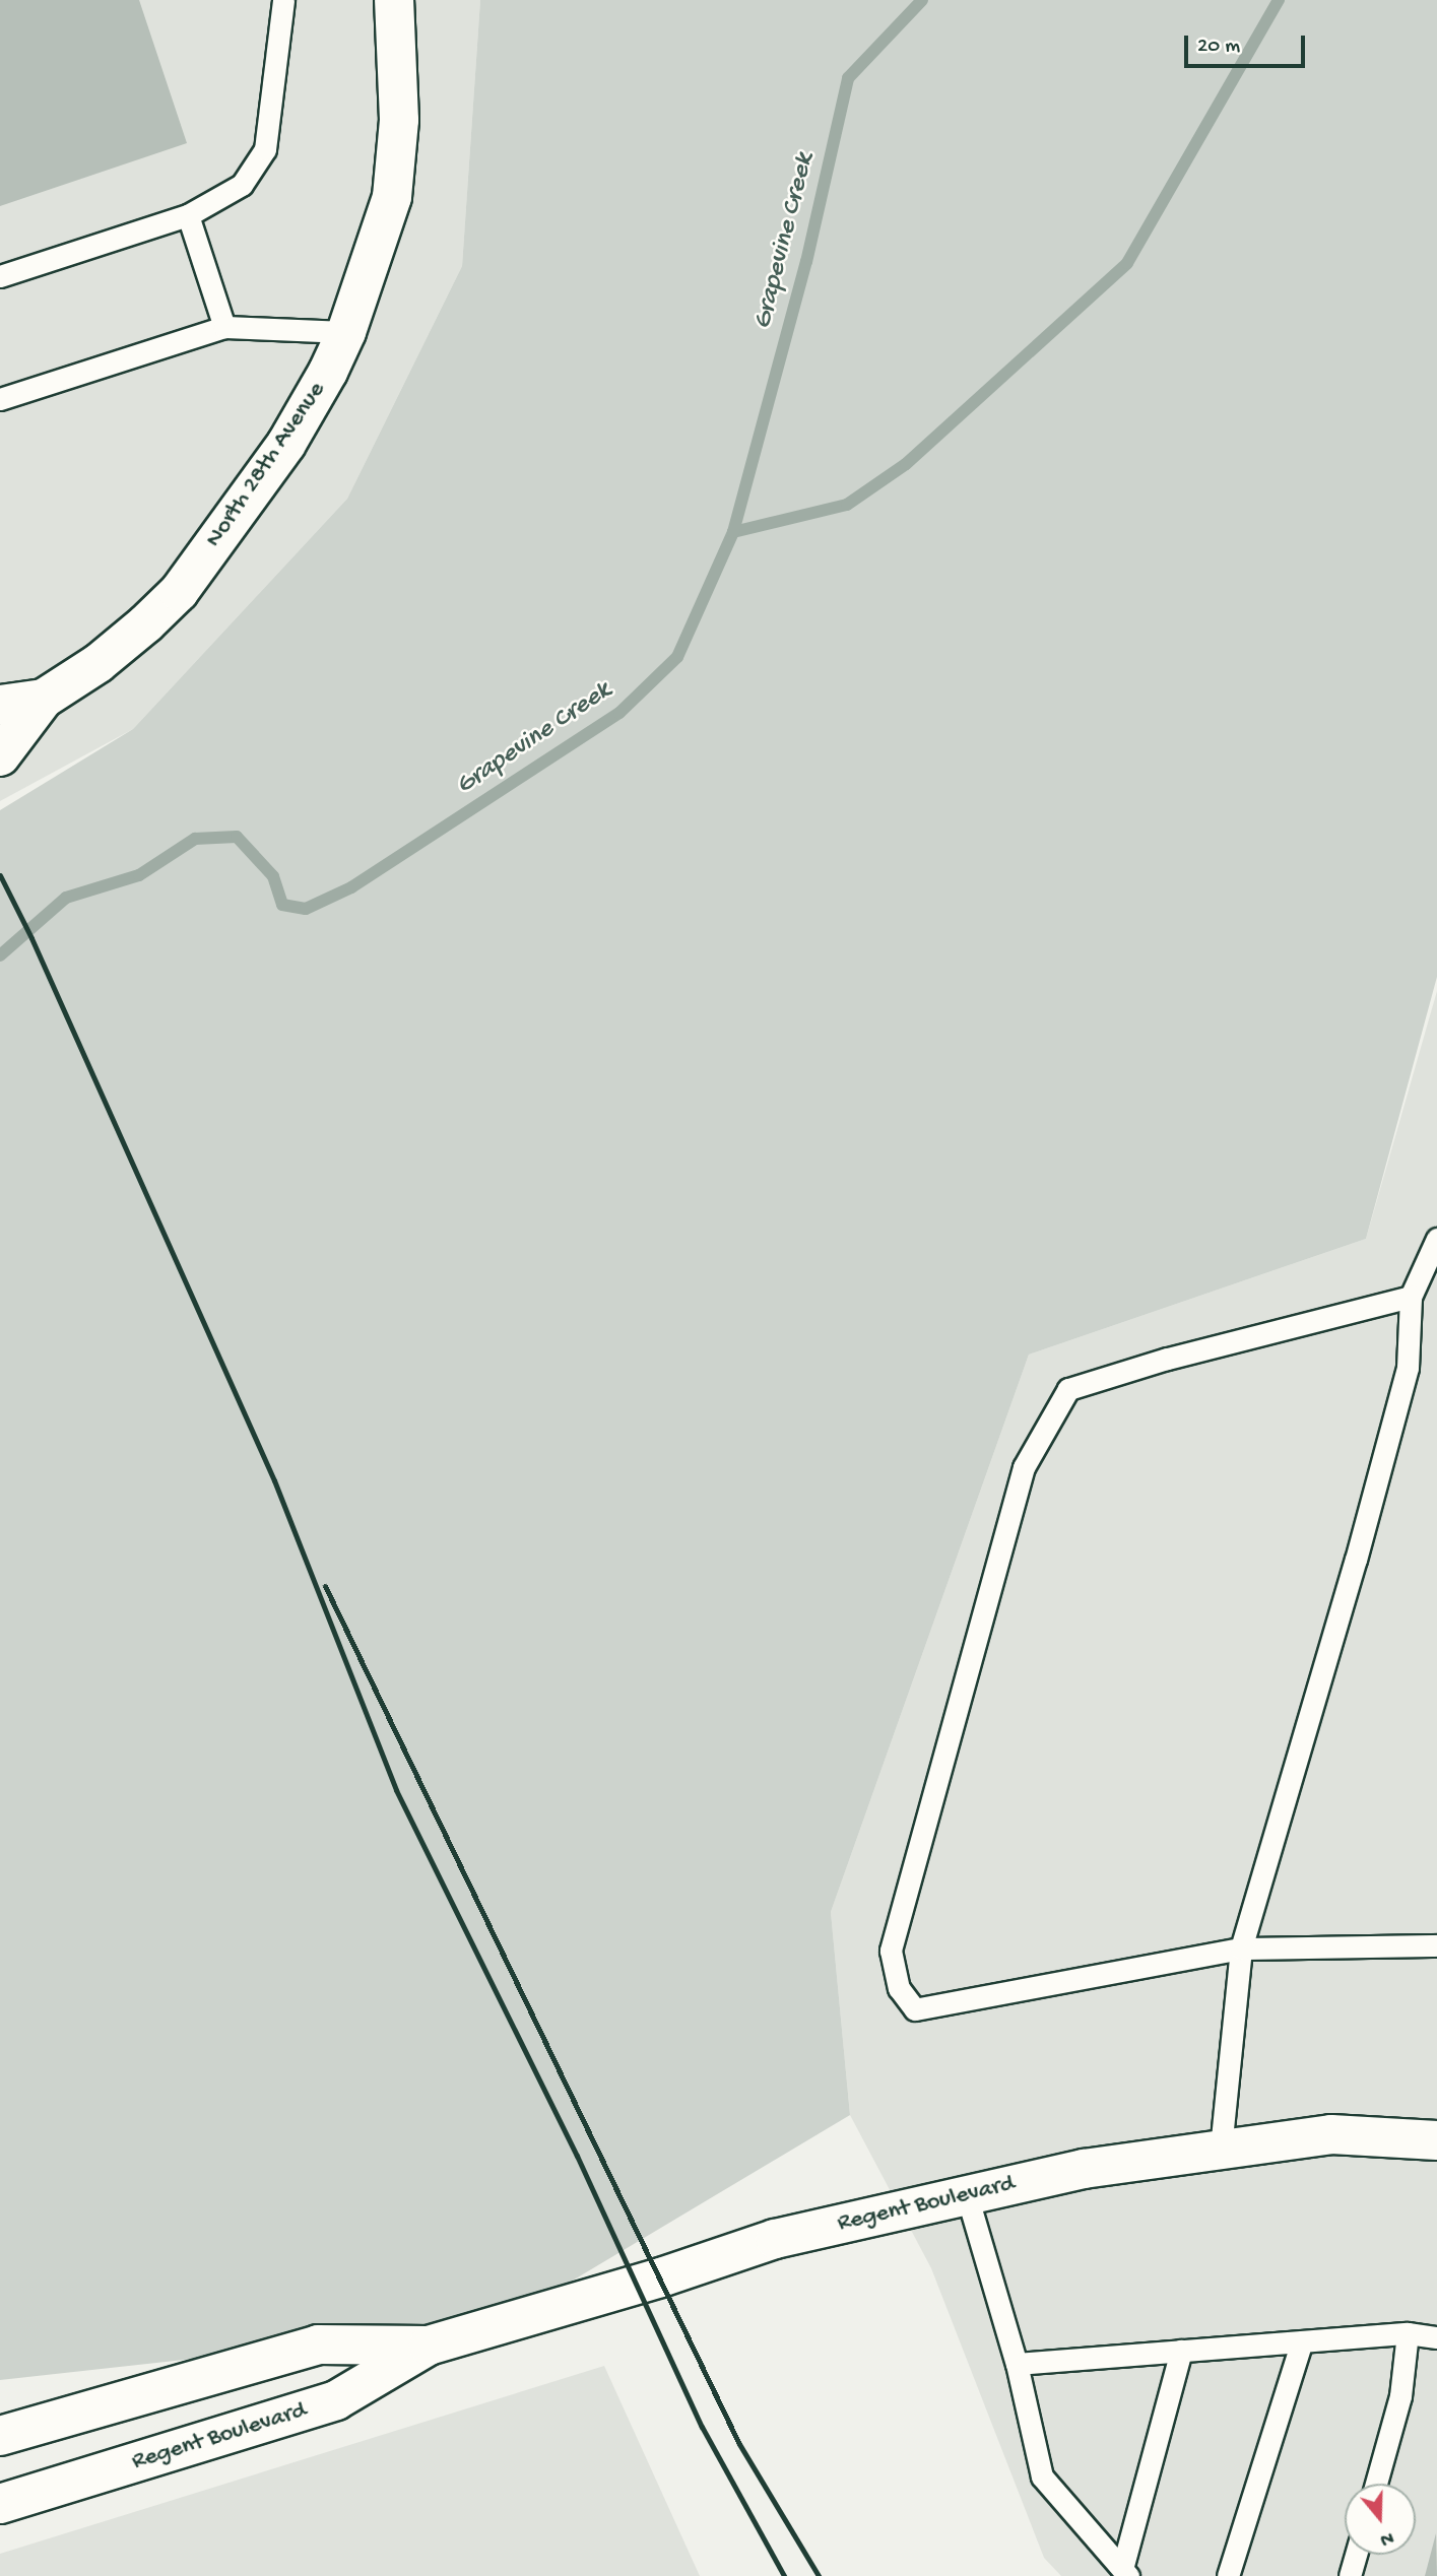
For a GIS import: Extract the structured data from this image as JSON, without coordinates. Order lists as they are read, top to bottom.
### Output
{
  "streets": {
    "street": ["North 28th Avenue", "Regent Boulevard"]
  },
  "water": ["Grapevine Creek"],
  "scale_bar": "20 m",
  "north": "bottom"
}
